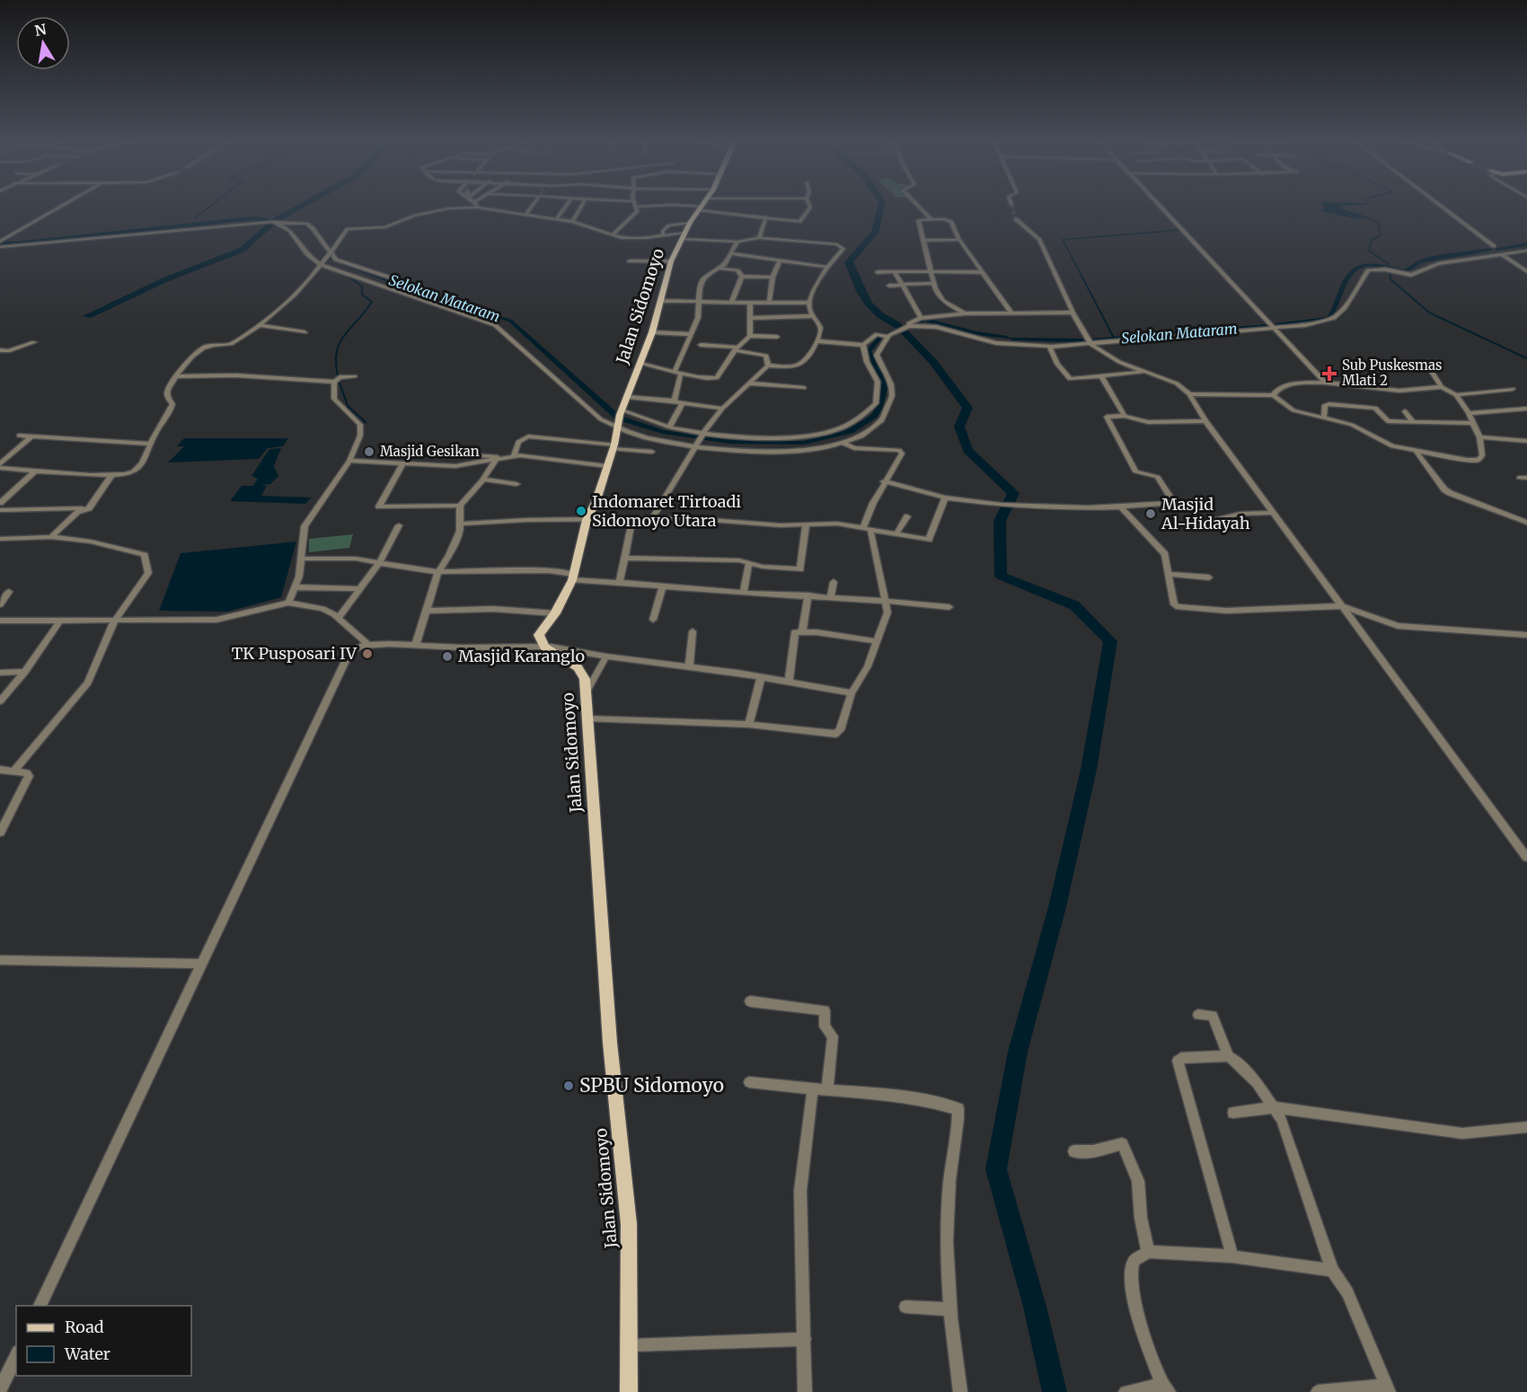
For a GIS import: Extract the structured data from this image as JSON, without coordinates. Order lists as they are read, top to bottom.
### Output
{
  "streets": {
    "main road": ["Jalan Sidomoyo"]
  },
  "water": ["Selokan Mataram"],
  "places": {
    "health": ["Sub Puskesmas Mlati 2"],
    "other": [
      "Masjid Gesikan",
      "Indomaret Tirtoadi Sidomoyo Utara",
      "Masjid Al-Hidayah",
      "TK Pusposari IV",
      "Masjid Karanglo",
      "SPBU Sidomoyo"
    ]
  },
  "legend": ["Road", "Water"],
  "north": "top"
}
